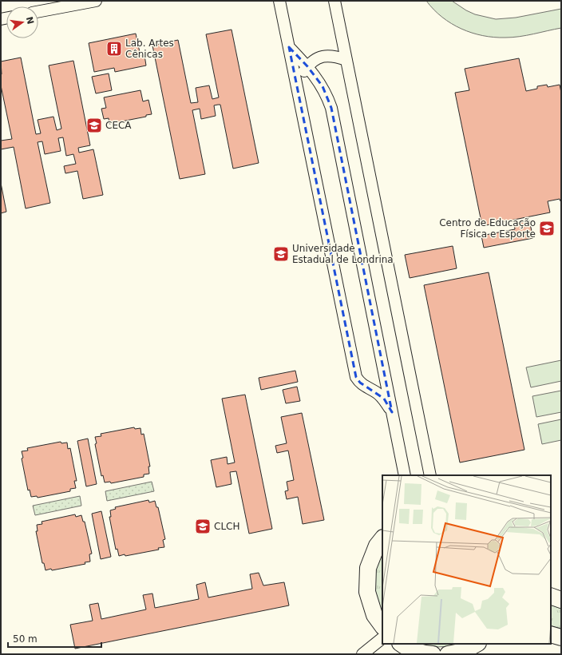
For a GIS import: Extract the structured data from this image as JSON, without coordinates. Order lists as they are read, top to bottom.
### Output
{
  "places": {
    "building": ["Lab. Artes Cênicas"],
    "school or university": [
      "CECA",
      "Centro de Educação Física e Esporte",
      "Universidade Estadual de Londrina",
      "CLCH"
    ]
  },
  "scale_bar": "50 m",
  "north": "right"
}
